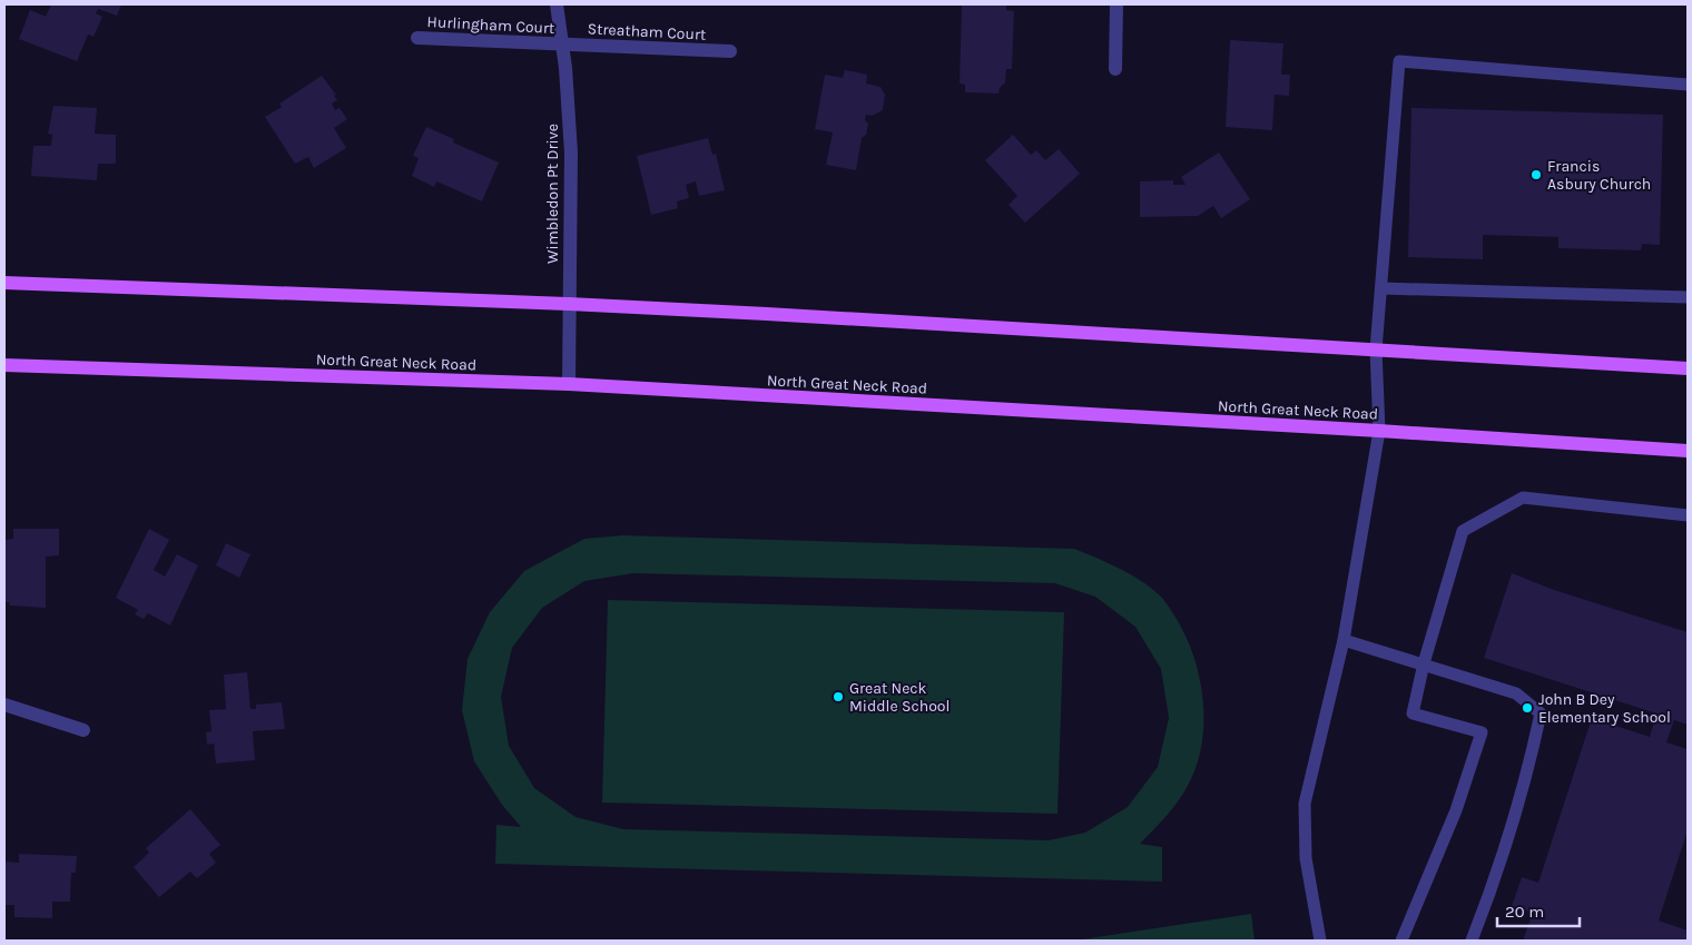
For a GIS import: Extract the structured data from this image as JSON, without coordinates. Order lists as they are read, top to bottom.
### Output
{
  "streets": {
    "main road": ["North Great Neck Road"],
    "street": ["Hurlingham Court", "Streatham Court", "Wimbledon Pt Drive"]
  },
  "crossings": [
    ["Hurlingham Court", "Streatham Court"],
    ["Hurlingham Court", "Wimbledon Pt Drive"],
    ["Streatham Court", "Wimbledon Pt Drive"],
    ["Wimbledon Pt Drive", "North Great Neck Road"]
  ],
  "places": ["Francis Asbury Church", "Great Neck Middle School", "John B Dey Elementary School"],
  "scale_bar": "20 m"
}
